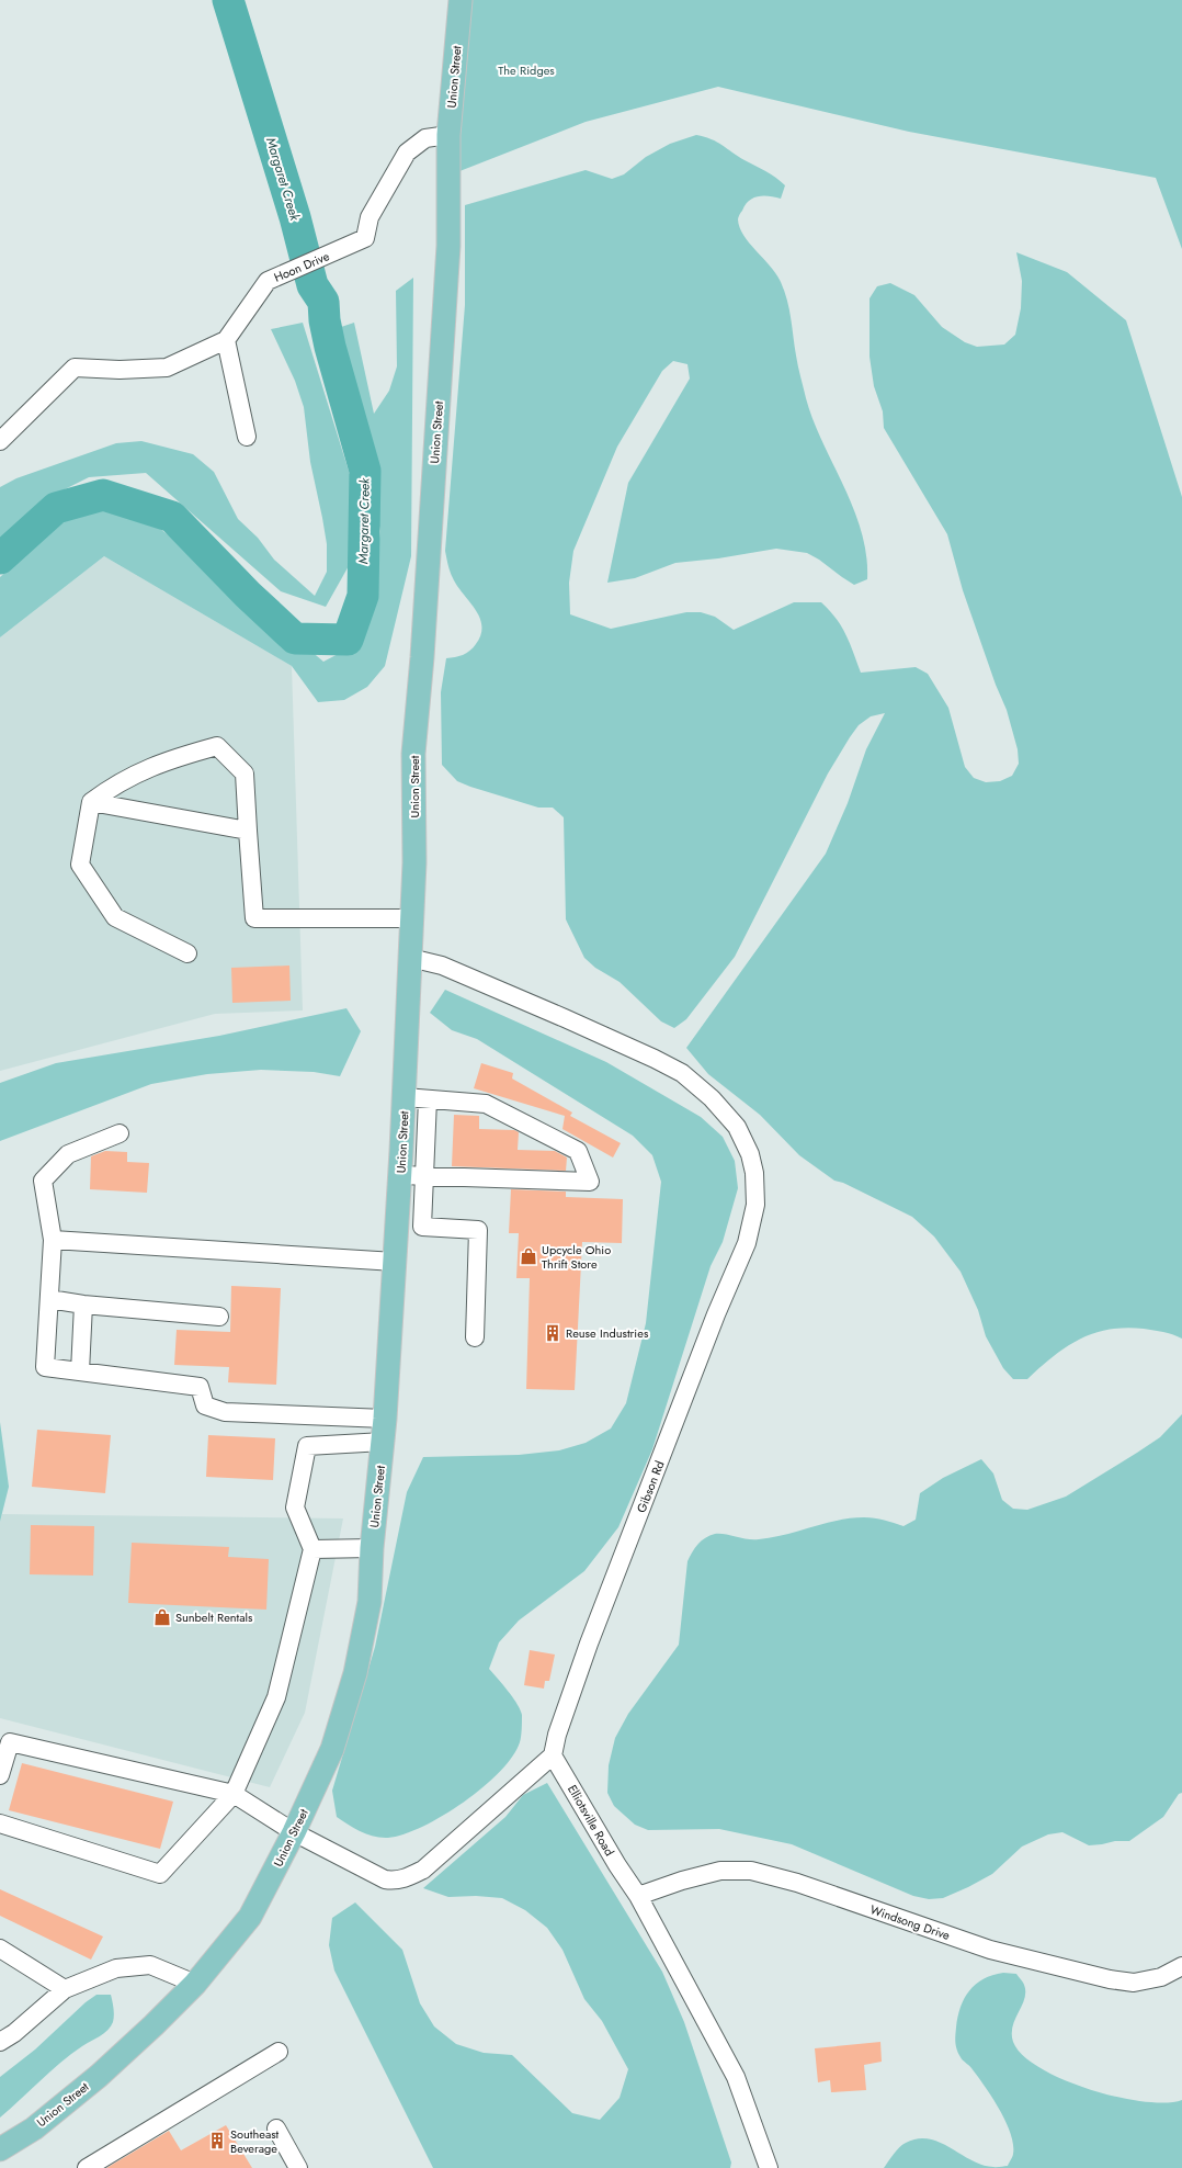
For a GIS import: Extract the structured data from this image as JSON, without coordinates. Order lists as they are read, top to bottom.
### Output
{
  "streets": {
    "main road": ["Union Street"],
    "street": [
      "Hoon Drive",
      "Gibson Rd",
      "Elliotsville Road",
      "Windsong Drive"
    ]
  },
  "crossings": [
    ["Union Street", "Hoon Drive"],
    ["Union Street", "Gibson Rd"],
    ["Gibson Rd", "Elliotsville Road"],
    ["Elliotsville Road", "Windsong Drive"]
  ],
  "water": ["Margaret Creek"],
  "parks": ["The Ridges"],
  "places": {
    "shop": ["Upcycle Ohio Thrift Store", "Sunbelt Rentals"],
    "building": ["Reuse Industries", "Southeast Beverage"]
  }
}
